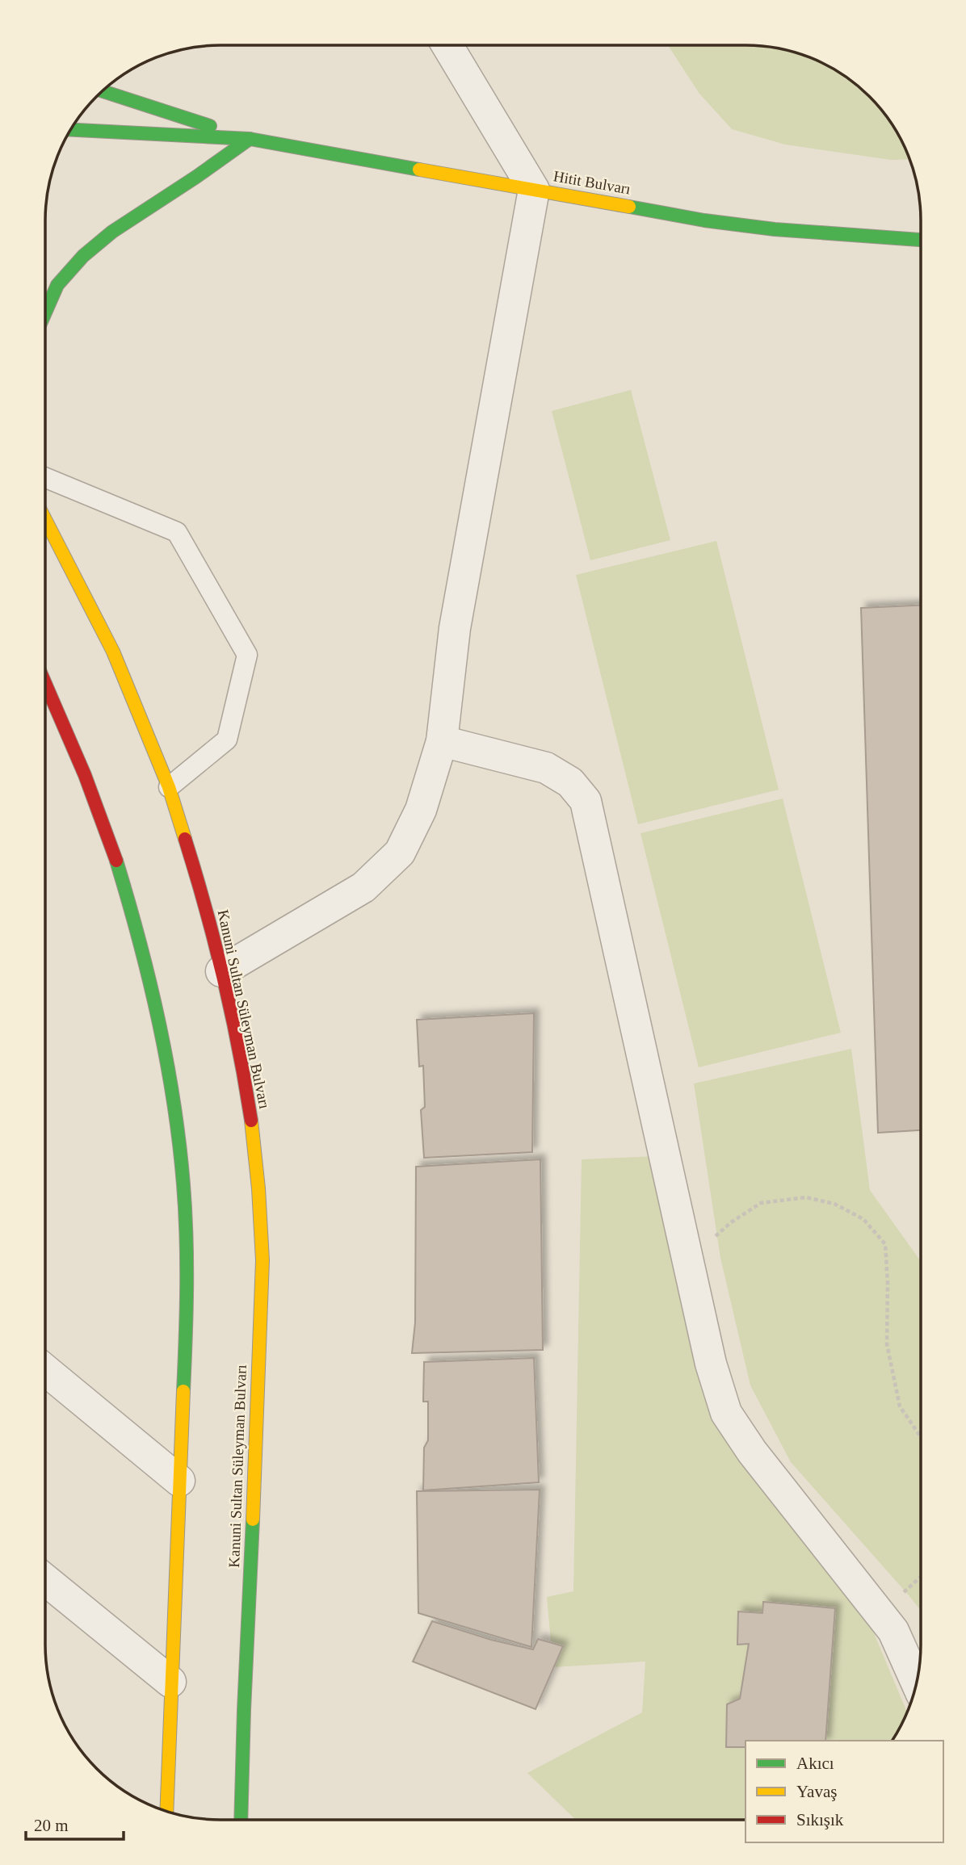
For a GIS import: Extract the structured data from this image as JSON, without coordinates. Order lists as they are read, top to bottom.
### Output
{
  "streets": {
    "main road": ["Hitit Bulvarı", "Kanuni Sultan Süleyman Bulvarı"]
  },
  "legend": ["Akıcı", "Yavaş", "Sıkışık"],
  "scale_bar": "20 m"
}
